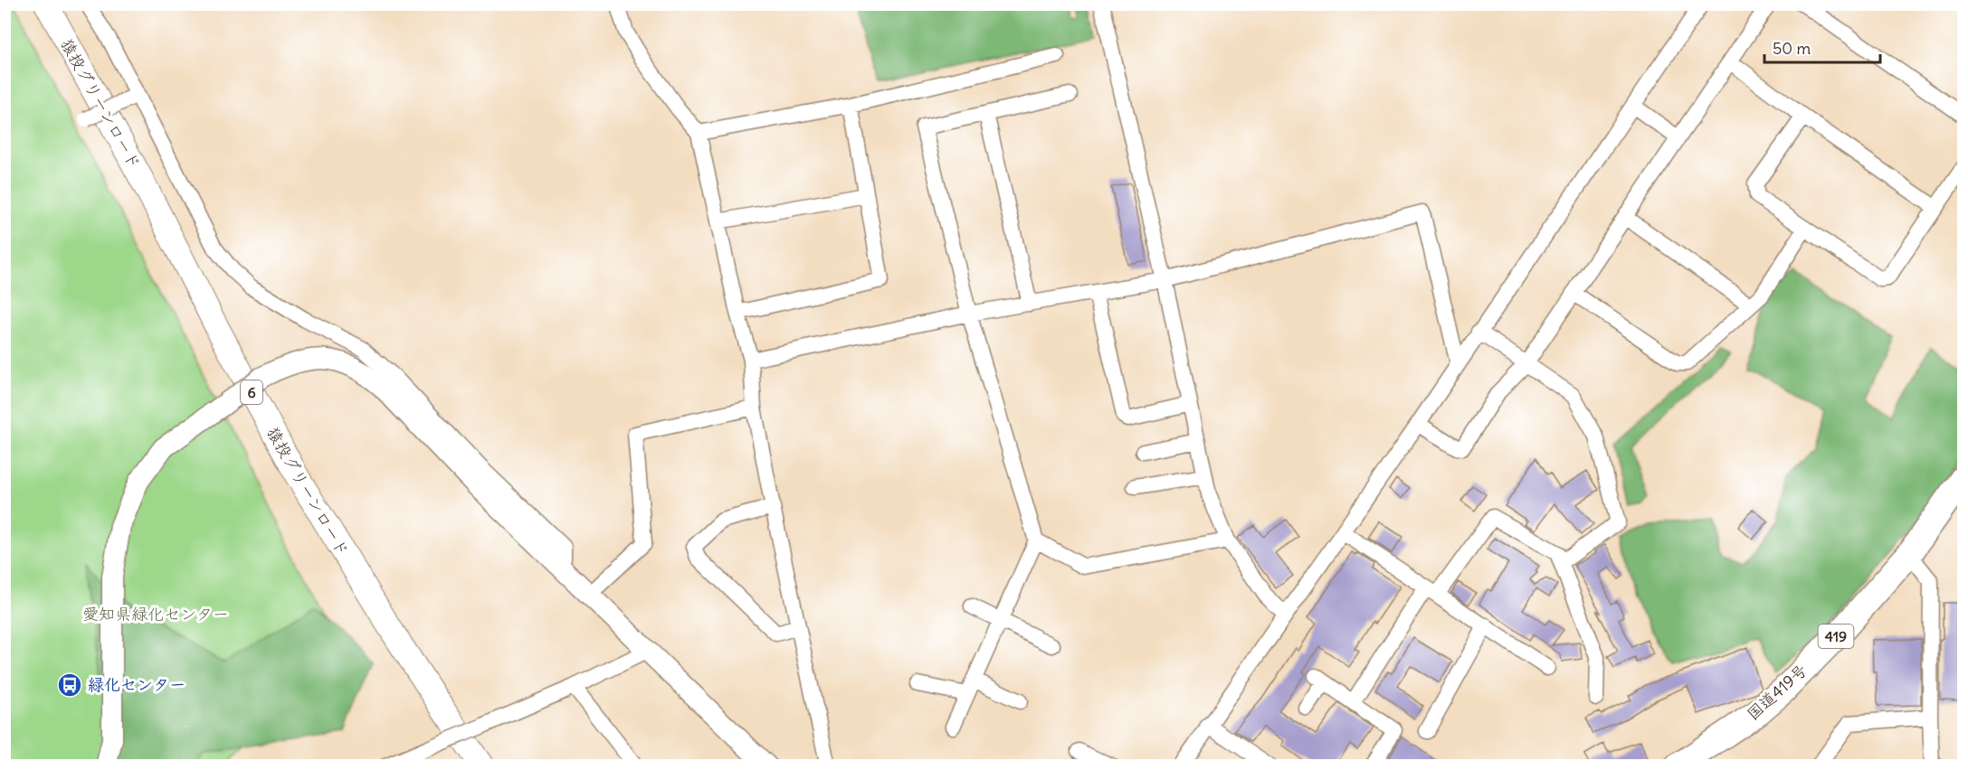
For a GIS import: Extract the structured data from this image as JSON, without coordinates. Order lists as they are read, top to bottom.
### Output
{
  "streets": {
    "highway": ["419", "国道419号"],
    "main road": ["猿投グリーンロード", "6"]
  },
  "parks": ["愛知県緑化センター"],
  "places": {
    "bus stop": ["緑化センター"]
  },
  "scale_bar": "50 m"
}
